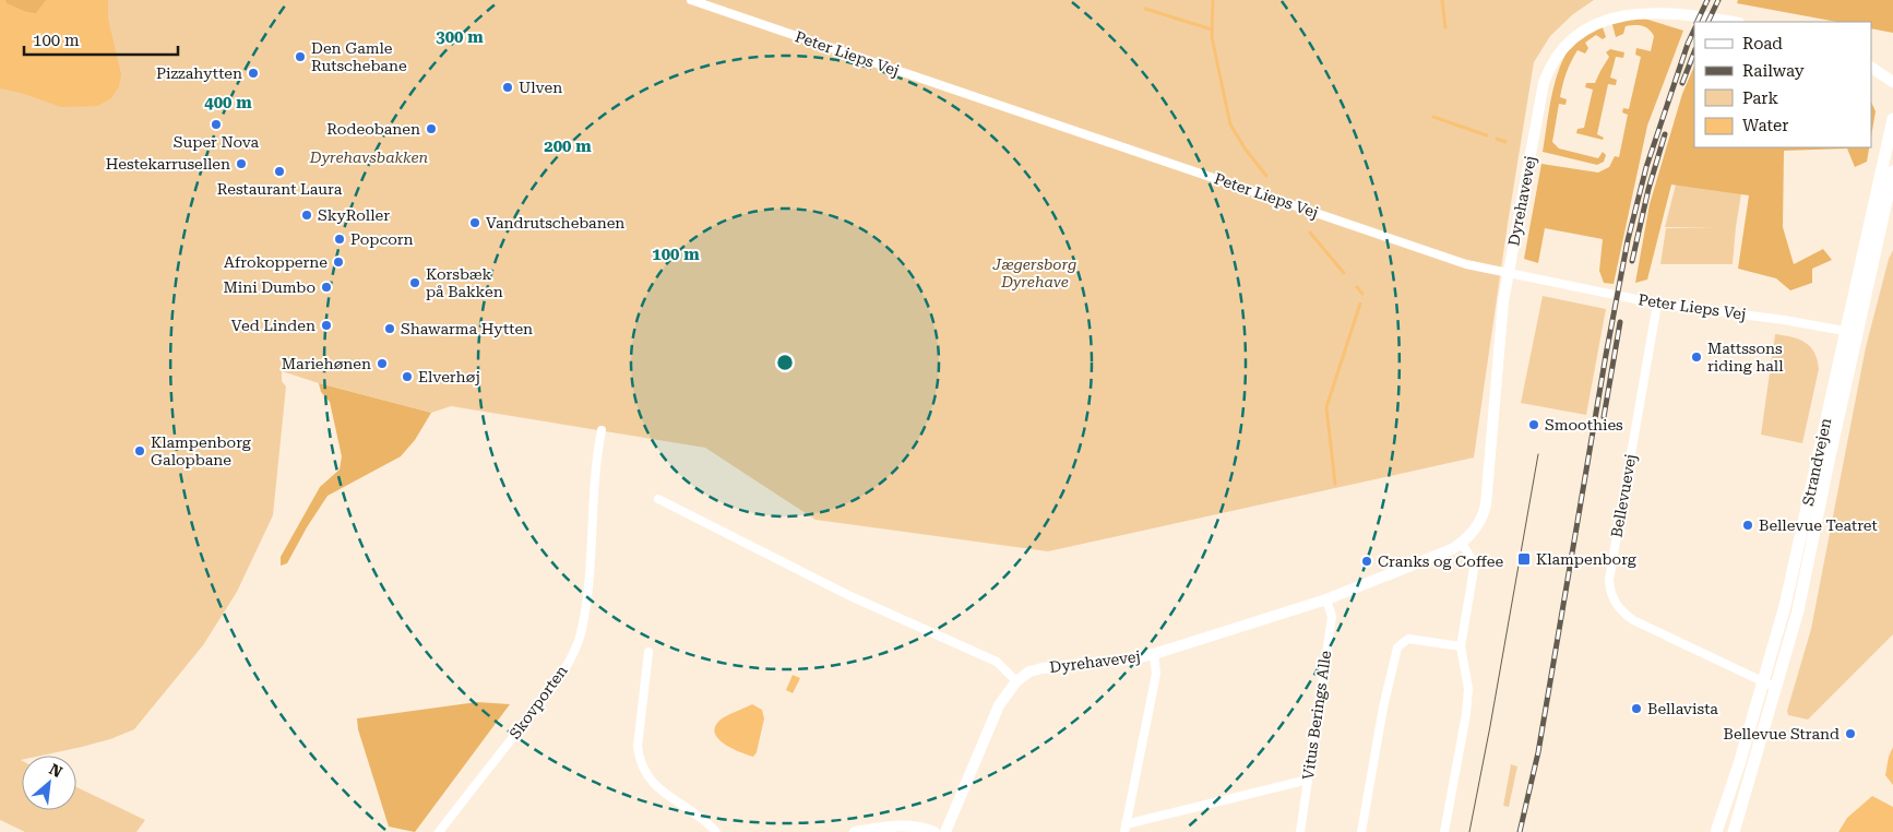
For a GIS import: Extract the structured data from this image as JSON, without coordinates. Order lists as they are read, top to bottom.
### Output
{
  "streets": {
    "main road": ["Strandvejen"],
    "street": [
      "Peter Lieps Vej",
      "Dyrehavevej",
      "Bellevuevej",
      "Skovporten",
      "Vitus Berings Alle"
    ]
  },
  "crossings": [
    ["Peter Lieps Vej", "Strandvejen"],
    ["Peter Lieps Vej", "Bellevuevej"],
    ["Dyrehavevej", "Vitus Berings Alle"],
    ["Strandvejen", "Bellevuevej"]
  ],
  "parks": ["Dyrehavsbakken", "Jægersborg Dyrehave"],
  "places": {
    "other": [
      "Den Gamle Rutschebane",
      "Pizzahytten",
      "Ulven",
      "Super Nova",
      "Rodeobanen",
      "Hestekarrusellen",
      "Restaurant Laura",
      "SkyRoller",
      "Vandrutschebanen",
      "Popcorn",
      "Afrokopperne",
      "Korsbæk på Bakken",
      "Mini Dumbo",
      "Ved Linden",
      "Shawarma Hytten",
      "Mattssons riding hall",
      "Mariehønen",
      "Elverhøj",
      "Smoothies",
      "Klampenborg Galopbane",
      "Bellevue Teatret",
      "Cranks og Coffee",
      "Bellavista",
      "Bellevue Strand"
    ],
    "transit": ["Klampenborg"]
  },
  "legend": [
    "Road",
    "Railway",
    "Park",
    "Water"
  ],
  "scale_bar": "100 m",
  "north": "top right",
  "rings": [
    "300 m",
    "400 m",
    "200 m",
    "100 m"
  ]
}
